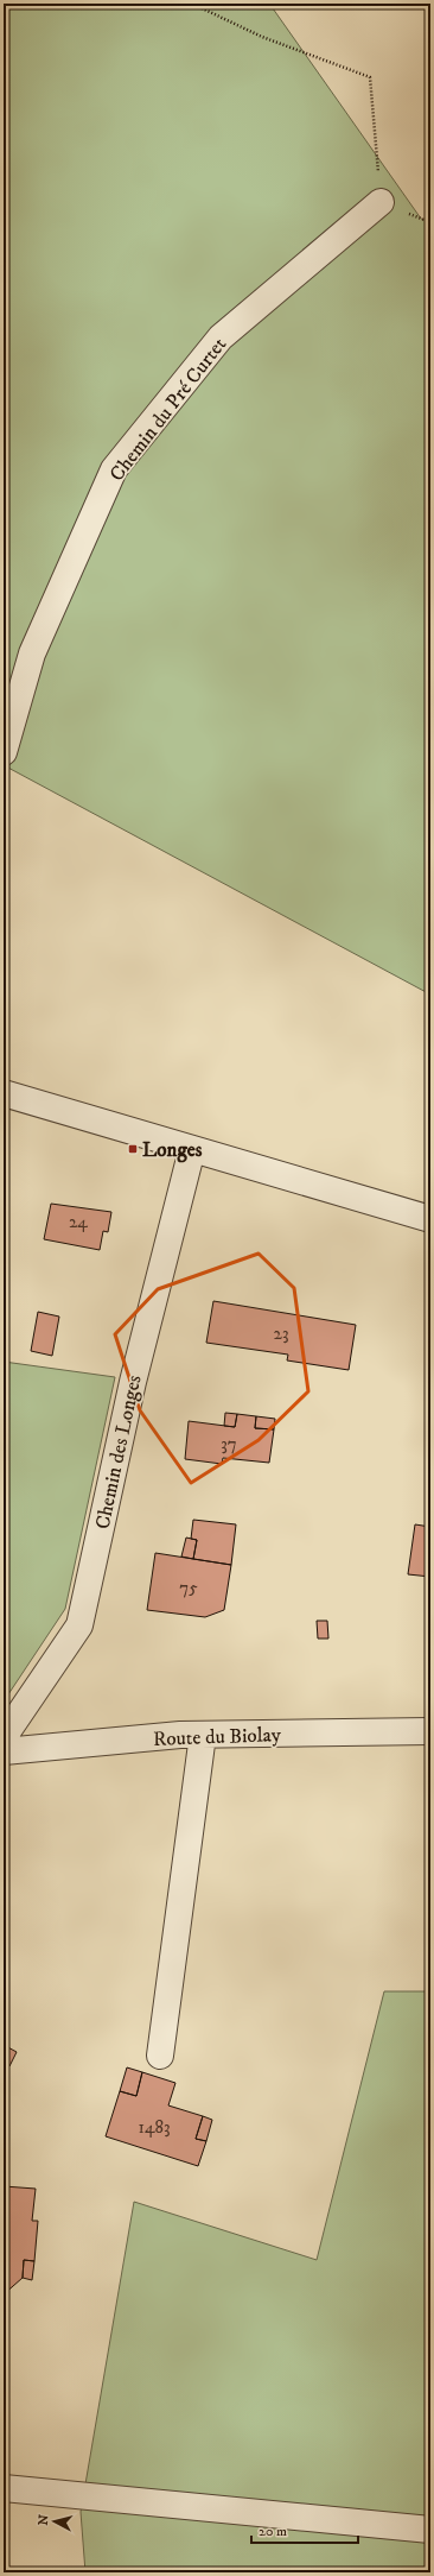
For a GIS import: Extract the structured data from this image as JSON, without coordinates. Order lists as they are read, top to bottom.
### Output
{
  "streets": {
    "street": ["Chemin du Pré Curtet", "Chemin des Longes", "Route du Biolay"]
  },
  "places": {
    "transit": ["Longes"]
  },
  "house_numbers": [
    "24",
    "23",
    "37",
    "75",
    "1483"
  ],
  "scale_bar": "20 m",
  "north": "left"
}
